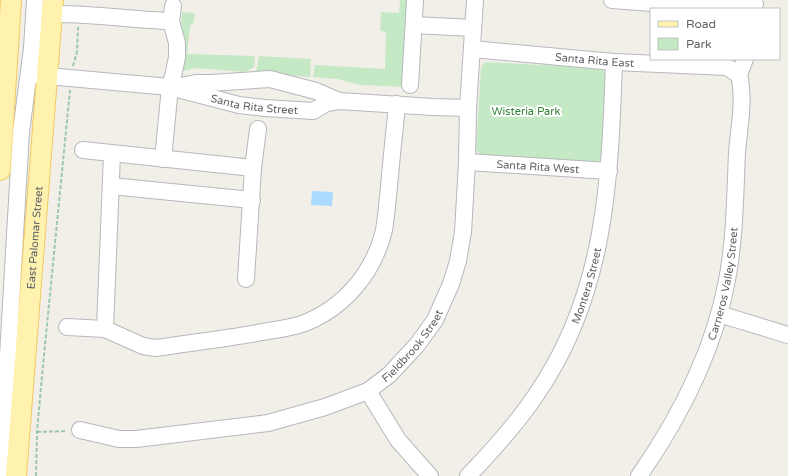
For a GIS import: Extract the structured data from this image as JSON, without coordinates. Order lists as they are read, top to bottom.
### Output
{
  "streets": {
    "main road": ["East Palomar Street"],
    "street": [
      "Santa Rita East",
      "Santa Rita Street",
      "Santa Rita West",
      "Carneros Valley Street",
      "Montera Street",
      "Fieldbrook Street"
    ]
  },
  "crossings": [
    ["Santa Rita East", "Carneros Valley Street"],
    ["Santa Rita East", "Montera Street"],
    ["Santa Rita East", "Fieldbrook Street"],
    ["Santa Rita Street", "East Palomar Street"],
    ["Santa Rita Street", "Fieldbrook Street"],
    ["Santa Rita West", "Montera Street"],
    ["Santa Rita West", "Fieldbrook Street"]
  ],
  "parks": ["Wisteria Park"],
  "legend": ["Road", "Park"]
}
